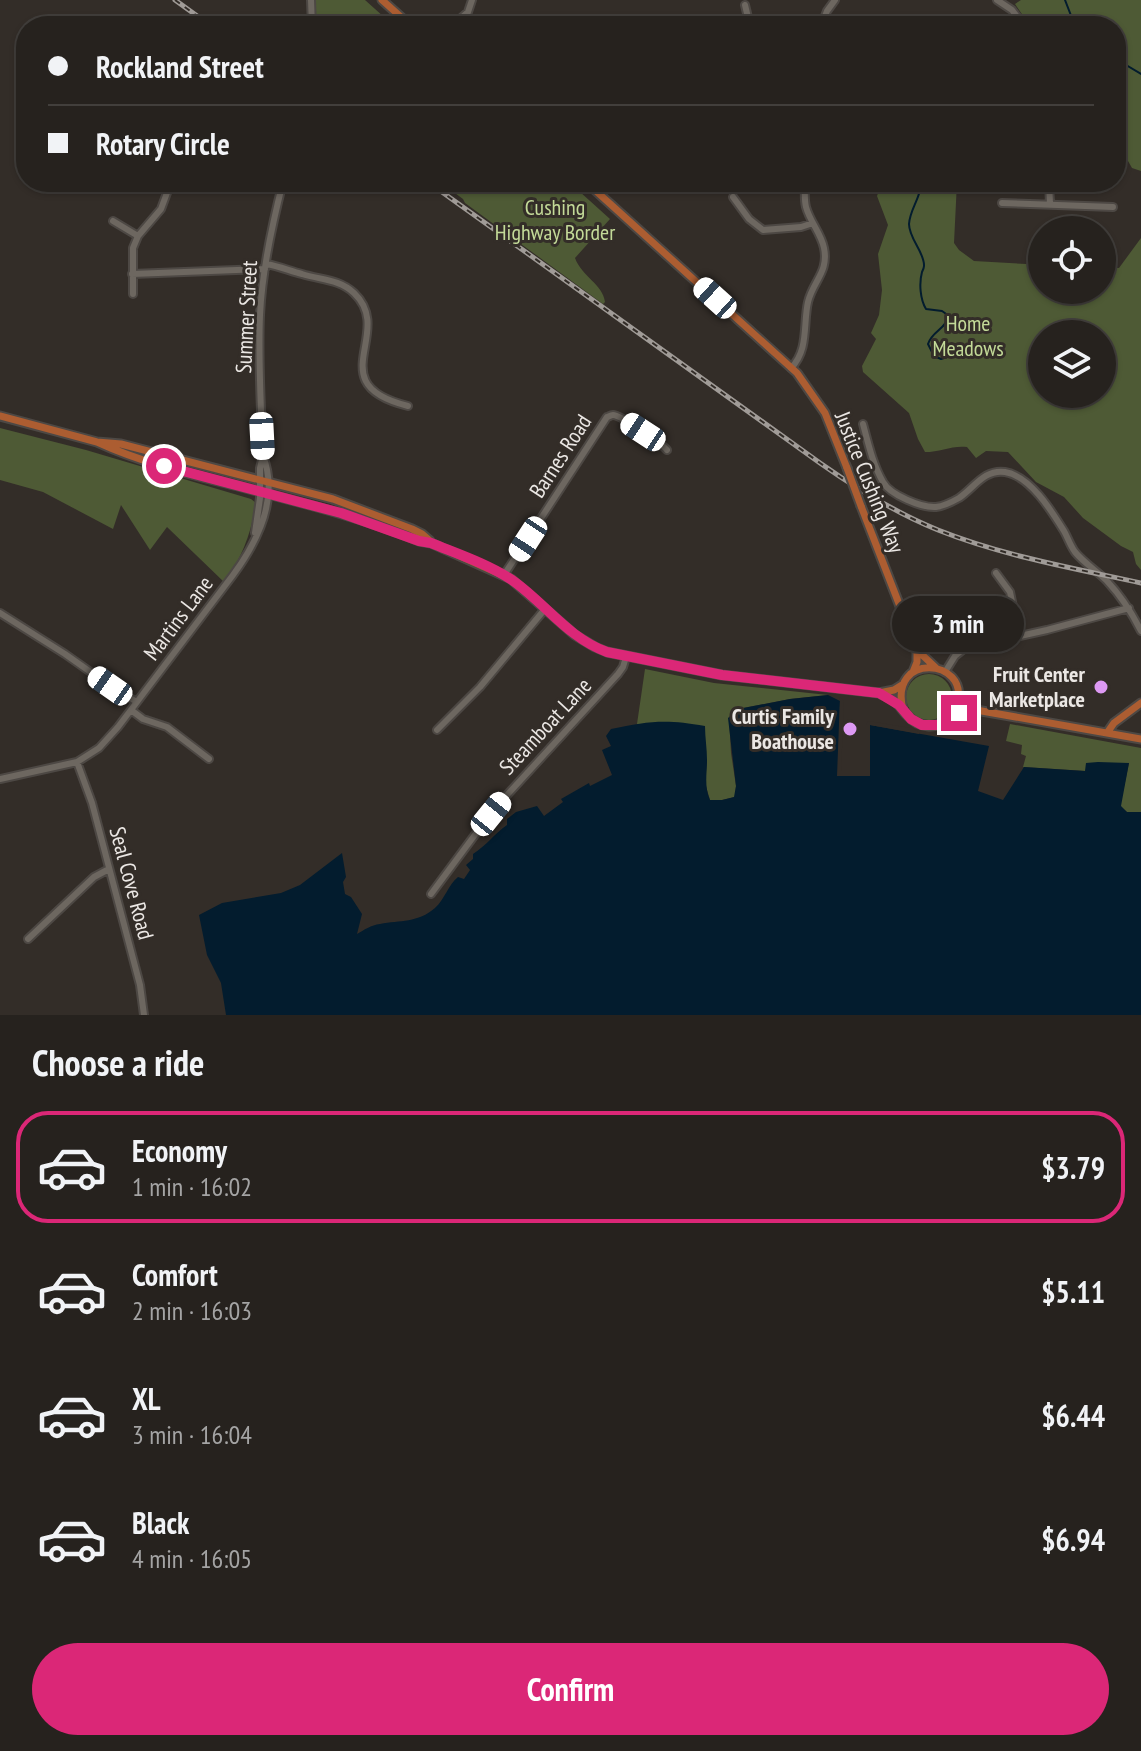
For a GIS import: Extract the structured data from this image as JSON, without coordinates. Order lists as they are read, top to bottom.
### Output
{
  "streets": {
    "main road": ["Justice Cushing Way"],
    "street": [
      "Summer Street",
      "Barnes Road",
      "Martins Lane",
      "Steamboat Lane",
      "Seal Cove Road"
    ]
  },
  "crossings": [
    ["Summer Street", "Martins Lane"],
    ["Martins Lane", "Seal Cove Road"]
  ],
  "parks": ["Cushing Highway Border", "Home Meadows"],
  "places": ["Fruit Center Marketplace", "Curtis Family Boathouse"],
  "page": {
    "banner": ["Rockland Street", "Rotary Circle"],
    "bubble": "3 min",
    "heading": "Choose a ride",
    "list": [
      {
        "name": "Economy",
        "note": "1 min · 16:02",
        "value": "$3.79"
      },
      {
        "name": "Comfort",
        "note": "2 min · 16:03",
        "value": "$5.11"
      },
      {
        "name": "XL",
        "note": "3 min · 16:04",
        "value": "$6.44"
      },
      {
        "name": "Black",
        "note": "4 min · 16:05",
        "value": "$6.94"
      }
    ],
    "buttons": "Confirm"
  }
}
